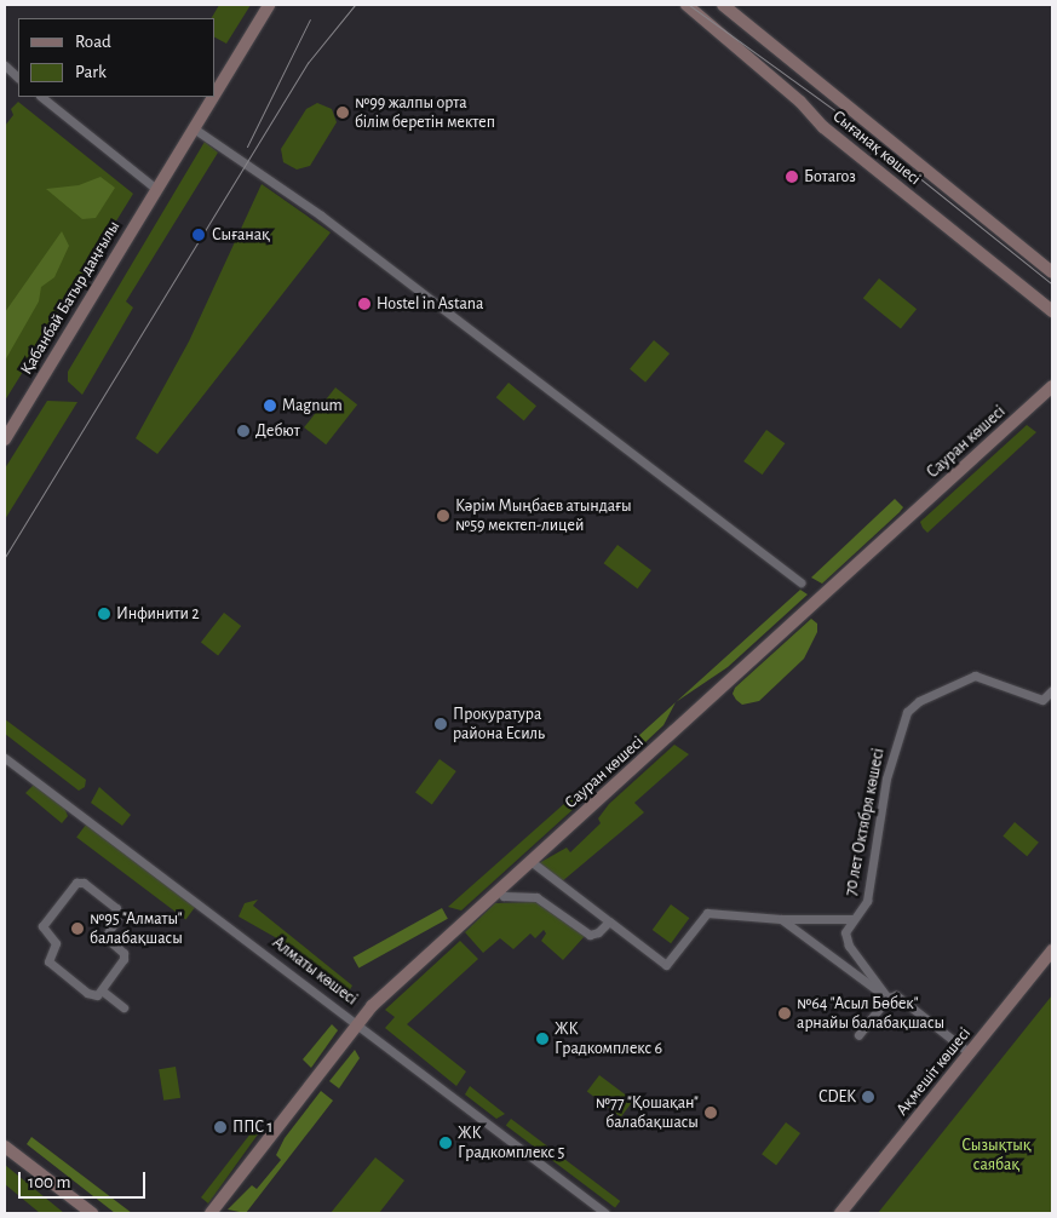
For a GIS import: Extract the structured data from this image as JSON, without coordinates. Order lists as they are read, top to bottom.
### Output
{
  "streets": {
    "main road": [
      "Сығанақ көшесі",
      "Қабанбай Батыр даңғылы",
      "Сауран көшесі",
      "Ақмешіт көшесі"
    ],
    "street": ["70 лет Октября көшесі", "Алматы көшесі"]
  },
  "crossings": [
    ["Сауран көшесі", "70 лет Октября көшесі"],
    ["Сауран көшесі", "Алматы көшесі"]
  ],
  "parks": ["Сызықтық саябақ"],
  "places": [
    "№99 жалпы орта білім беретін мектеп",
    "Ботагоз",
    "Сығанақ",
    "Hostel in Astana",
    "Magnum",
    "Дебют",
    "Кәрім Мыңбаев атындағы №59 мектеп-лицей",
    "Инфинити 2",
    "Прокуратура района Есиль",
    "№95 \"Алматы\" балабақшасы",
    "№64 \"Асыл Бөбек\" арнайы балабақшасы",
    "ЖК Градкомплекс 6",
    "CDEK",
    "№77 \"Қошақан\" балабақшасы",
    "ППС 1",
    "ЖК Градкомплекс 5"
  ],
  "legend": ["Road", "Park"],
  "scale_bar": "100 m"
}
